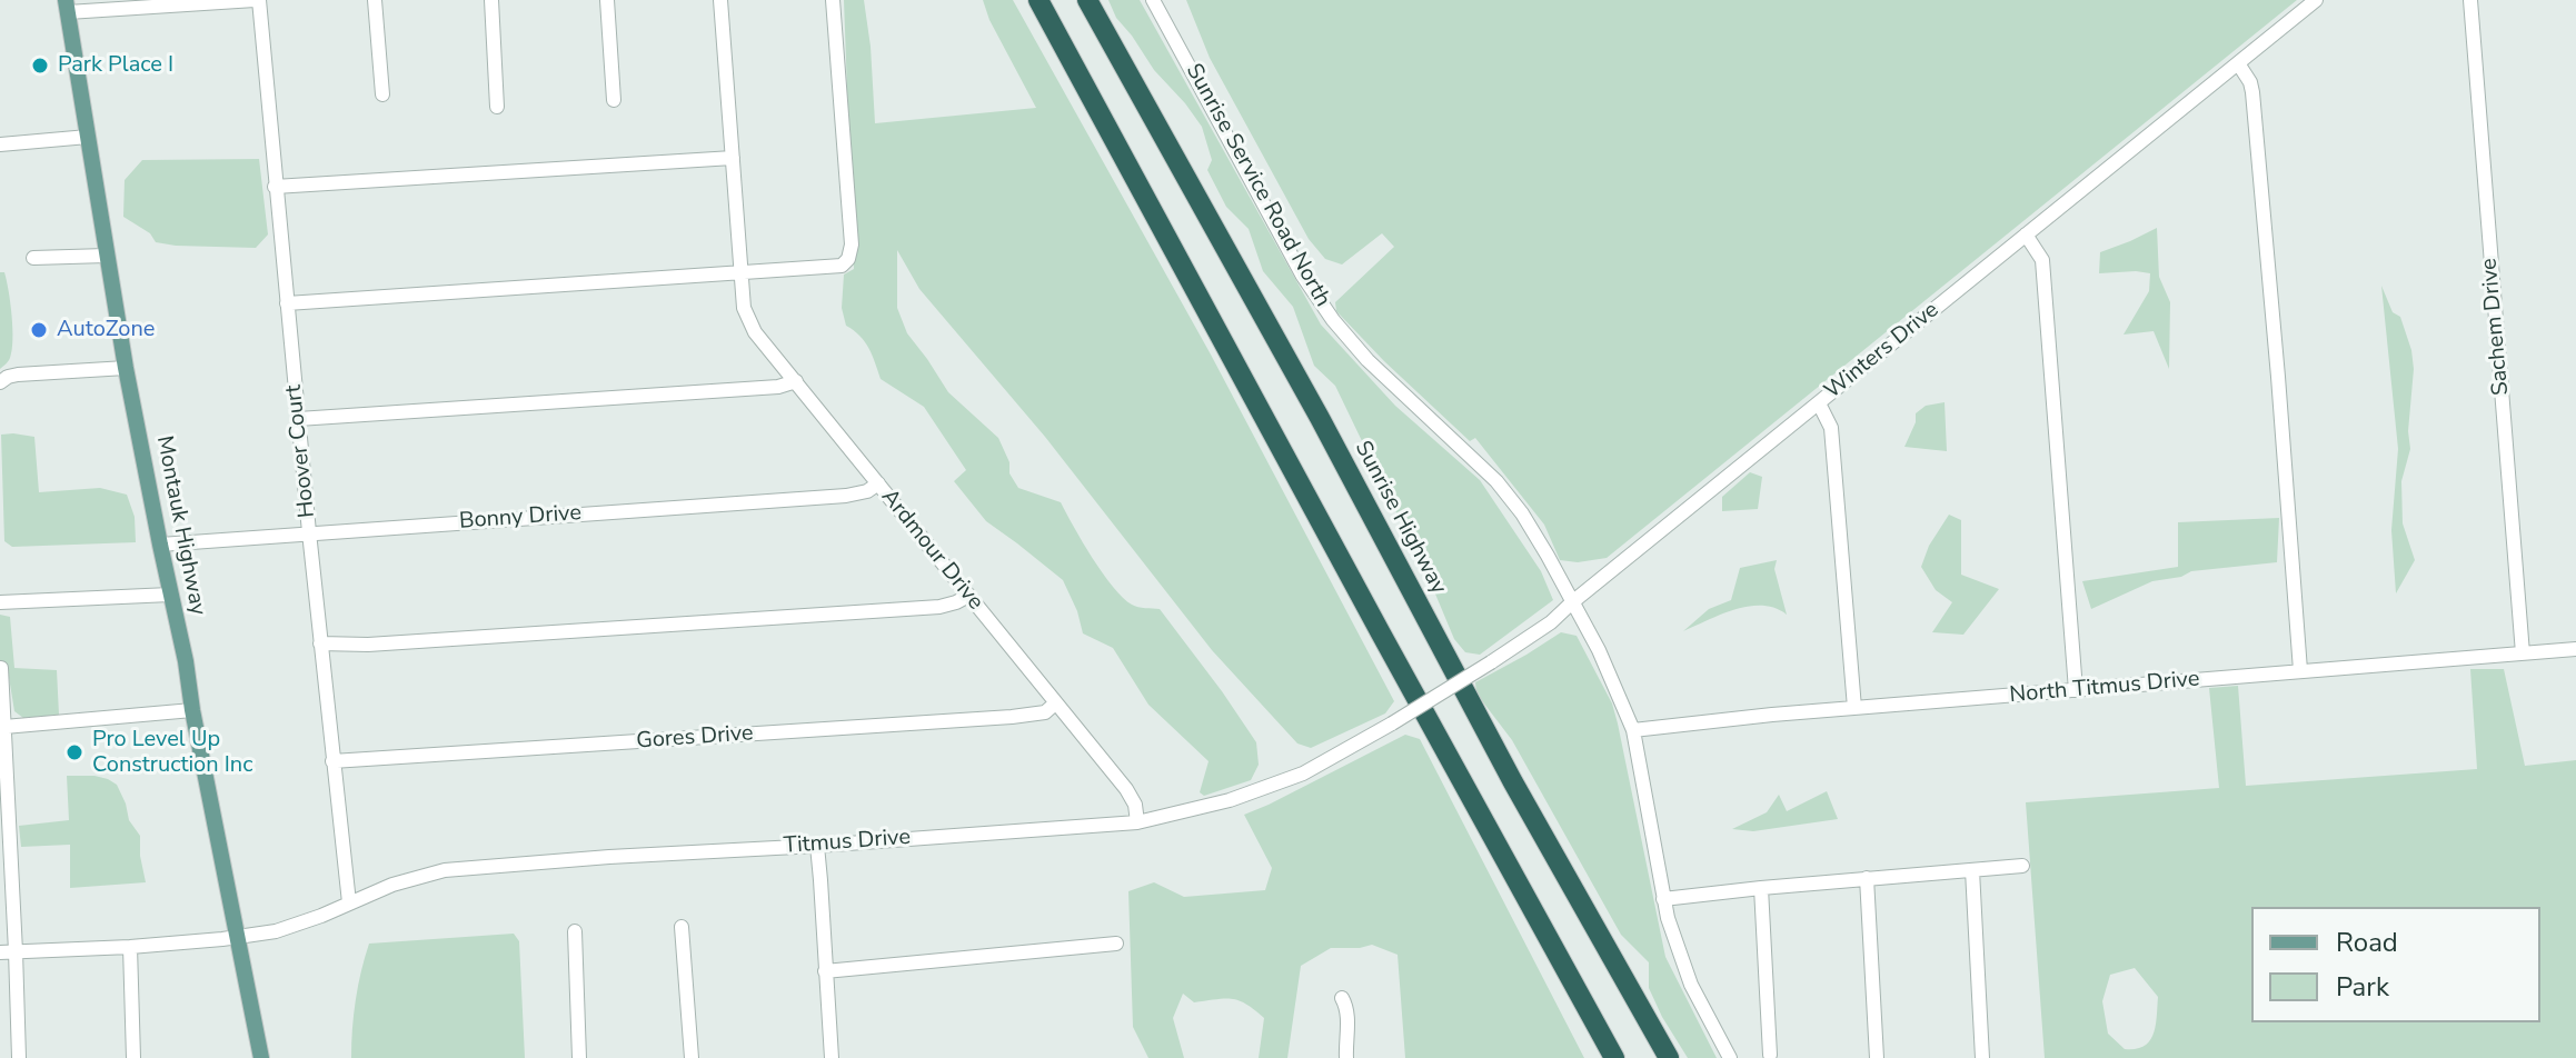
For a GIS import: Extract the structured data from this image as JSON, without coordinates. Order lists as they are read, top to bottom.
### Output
{
  "streets": {
    "highway": ["Sunrise Highway"],
    "main road": ["Montauk Highway"],
    "street": [
      "Sunrise Service Road North",
      "Sachem Drive",
      "Winters Drive",
      "Hoover Court",
      "Bonny Drive",
      "Ardmour Drive",
      "North Titmus Drive",
      "Gores Drive",
      "Titmus Drive"
    ]
  },
  "crossings": [
    ["Sunrise Service Road North", "Winters Drive"],
    ["Sunrise Service Road North", "North Titmus Drive"],
    ["Sachem Drive", "North Titmus Drive"],
    ["Winters Drive", "Titmus Drive"],
    ["Hoover Court", "Bonny Drive"],
    ["Hoover Court", "Gores Drive"],
    ["Hoover Court", "Titmus Drive"],
    ["Bonny Drive", "Montauk Highway"],
    ["Bonny Drive", "Ardmour Drive"],
    ["Montauk Highway", "Titmus Drive"],
    ["Ardmour Drive", "Gores Drive"],
    ["Ardmour Drive", "Titmus Drive"]
  ],
  "places": ["Park Place I", "AutoZone", "Pro Level Up Construction Inc"],
  "legend": ["Road", "Park"]
}
